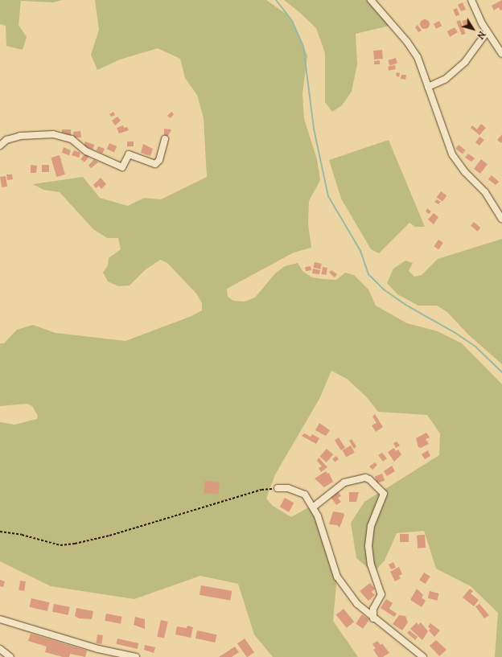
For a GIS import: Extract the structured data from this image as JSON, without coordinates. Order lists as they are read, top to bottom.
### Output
{
  "north": "bottom right"
}
